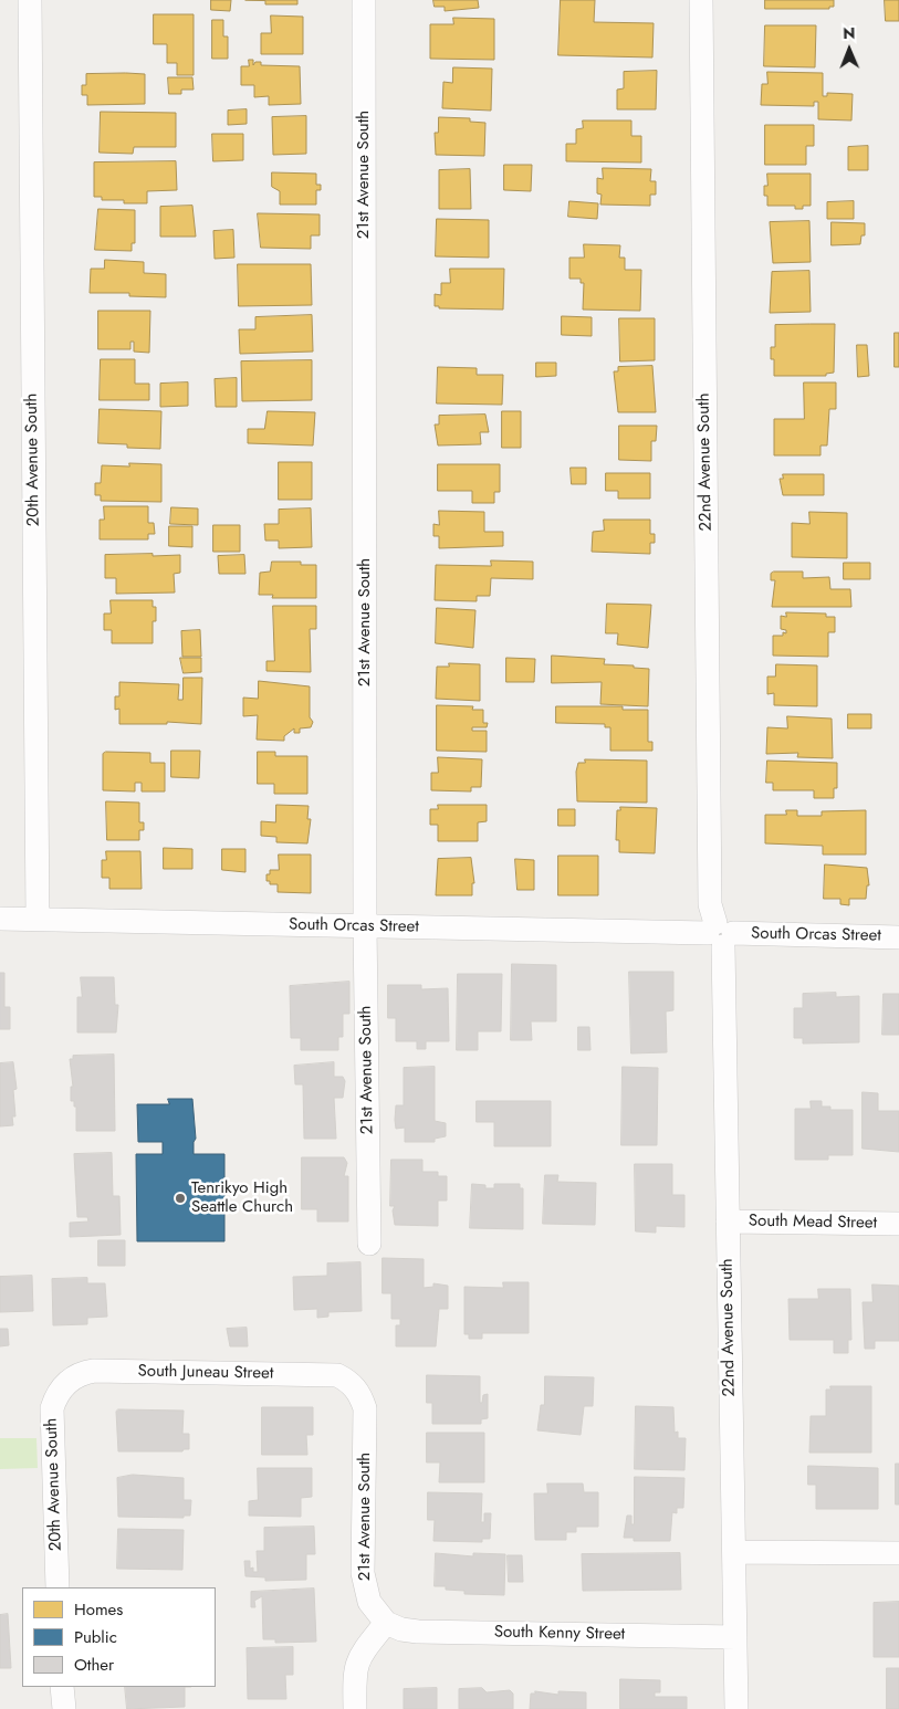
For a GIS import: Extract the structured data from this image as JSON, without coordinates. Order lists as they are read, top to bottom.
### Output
{
  "streets": {
    "street": [
      "21st Avenue South",
      "20th Avenue South",
      "22nd Avenue South",
      "South Orcas Street",
      "South Mead Street",
      "South Juneau Street",
      "South Kenny Street"
    ]
  },
  "crossings": [
    ["21st Avenue South", "South Orcas Street"],
    ["21st Avenue South", "South Juneau Street"],
    ["21st Avenue South", "South Kenny Street"],
    ["20th Avenue South", "South Orcas Street"],
    ["20th Avenue South", "South Juneau Street"],
    ["22nd Avenue South", "South Orcas Street"],
    ["22nd Avenue South", "South Mead Street"],
    ["22nd Avenue South", "South Kenny Street"]
  ],
  "places": ["Tenrikyo High Seattle Church"],
  "legend": ["Homes", "Public", "Other"],
  "north": "top"
}
